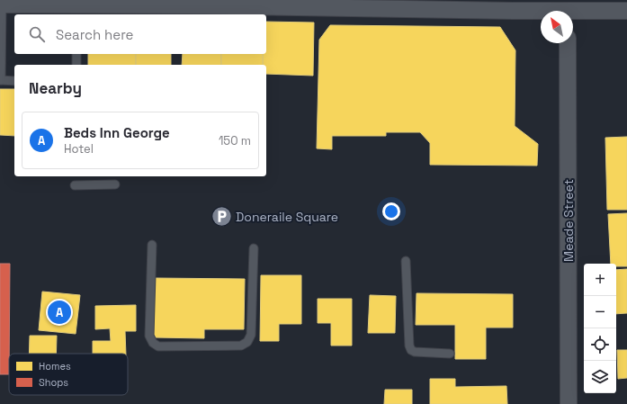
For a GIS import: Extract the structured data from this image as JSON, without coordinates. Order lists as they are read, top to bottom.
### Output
{
  "streets": {
    "street": ["Meade Street"]
  },
  "places": {
    "parking": ["Doneraile Square"]
  },
  "legend": ["Homes", "Shops"],
  "north": "top left",
  "page": {
    "search": "Search here",
    "heading": "Nearby",
    "list": [
      {
        "mark": "A",
        "name": "Beds Inn George",
        "note": "Hotel",
        "value": "150 m"
      }
    ],
    "map_buttons": ["+", "−"],
    "pins": "A"
  }
}
